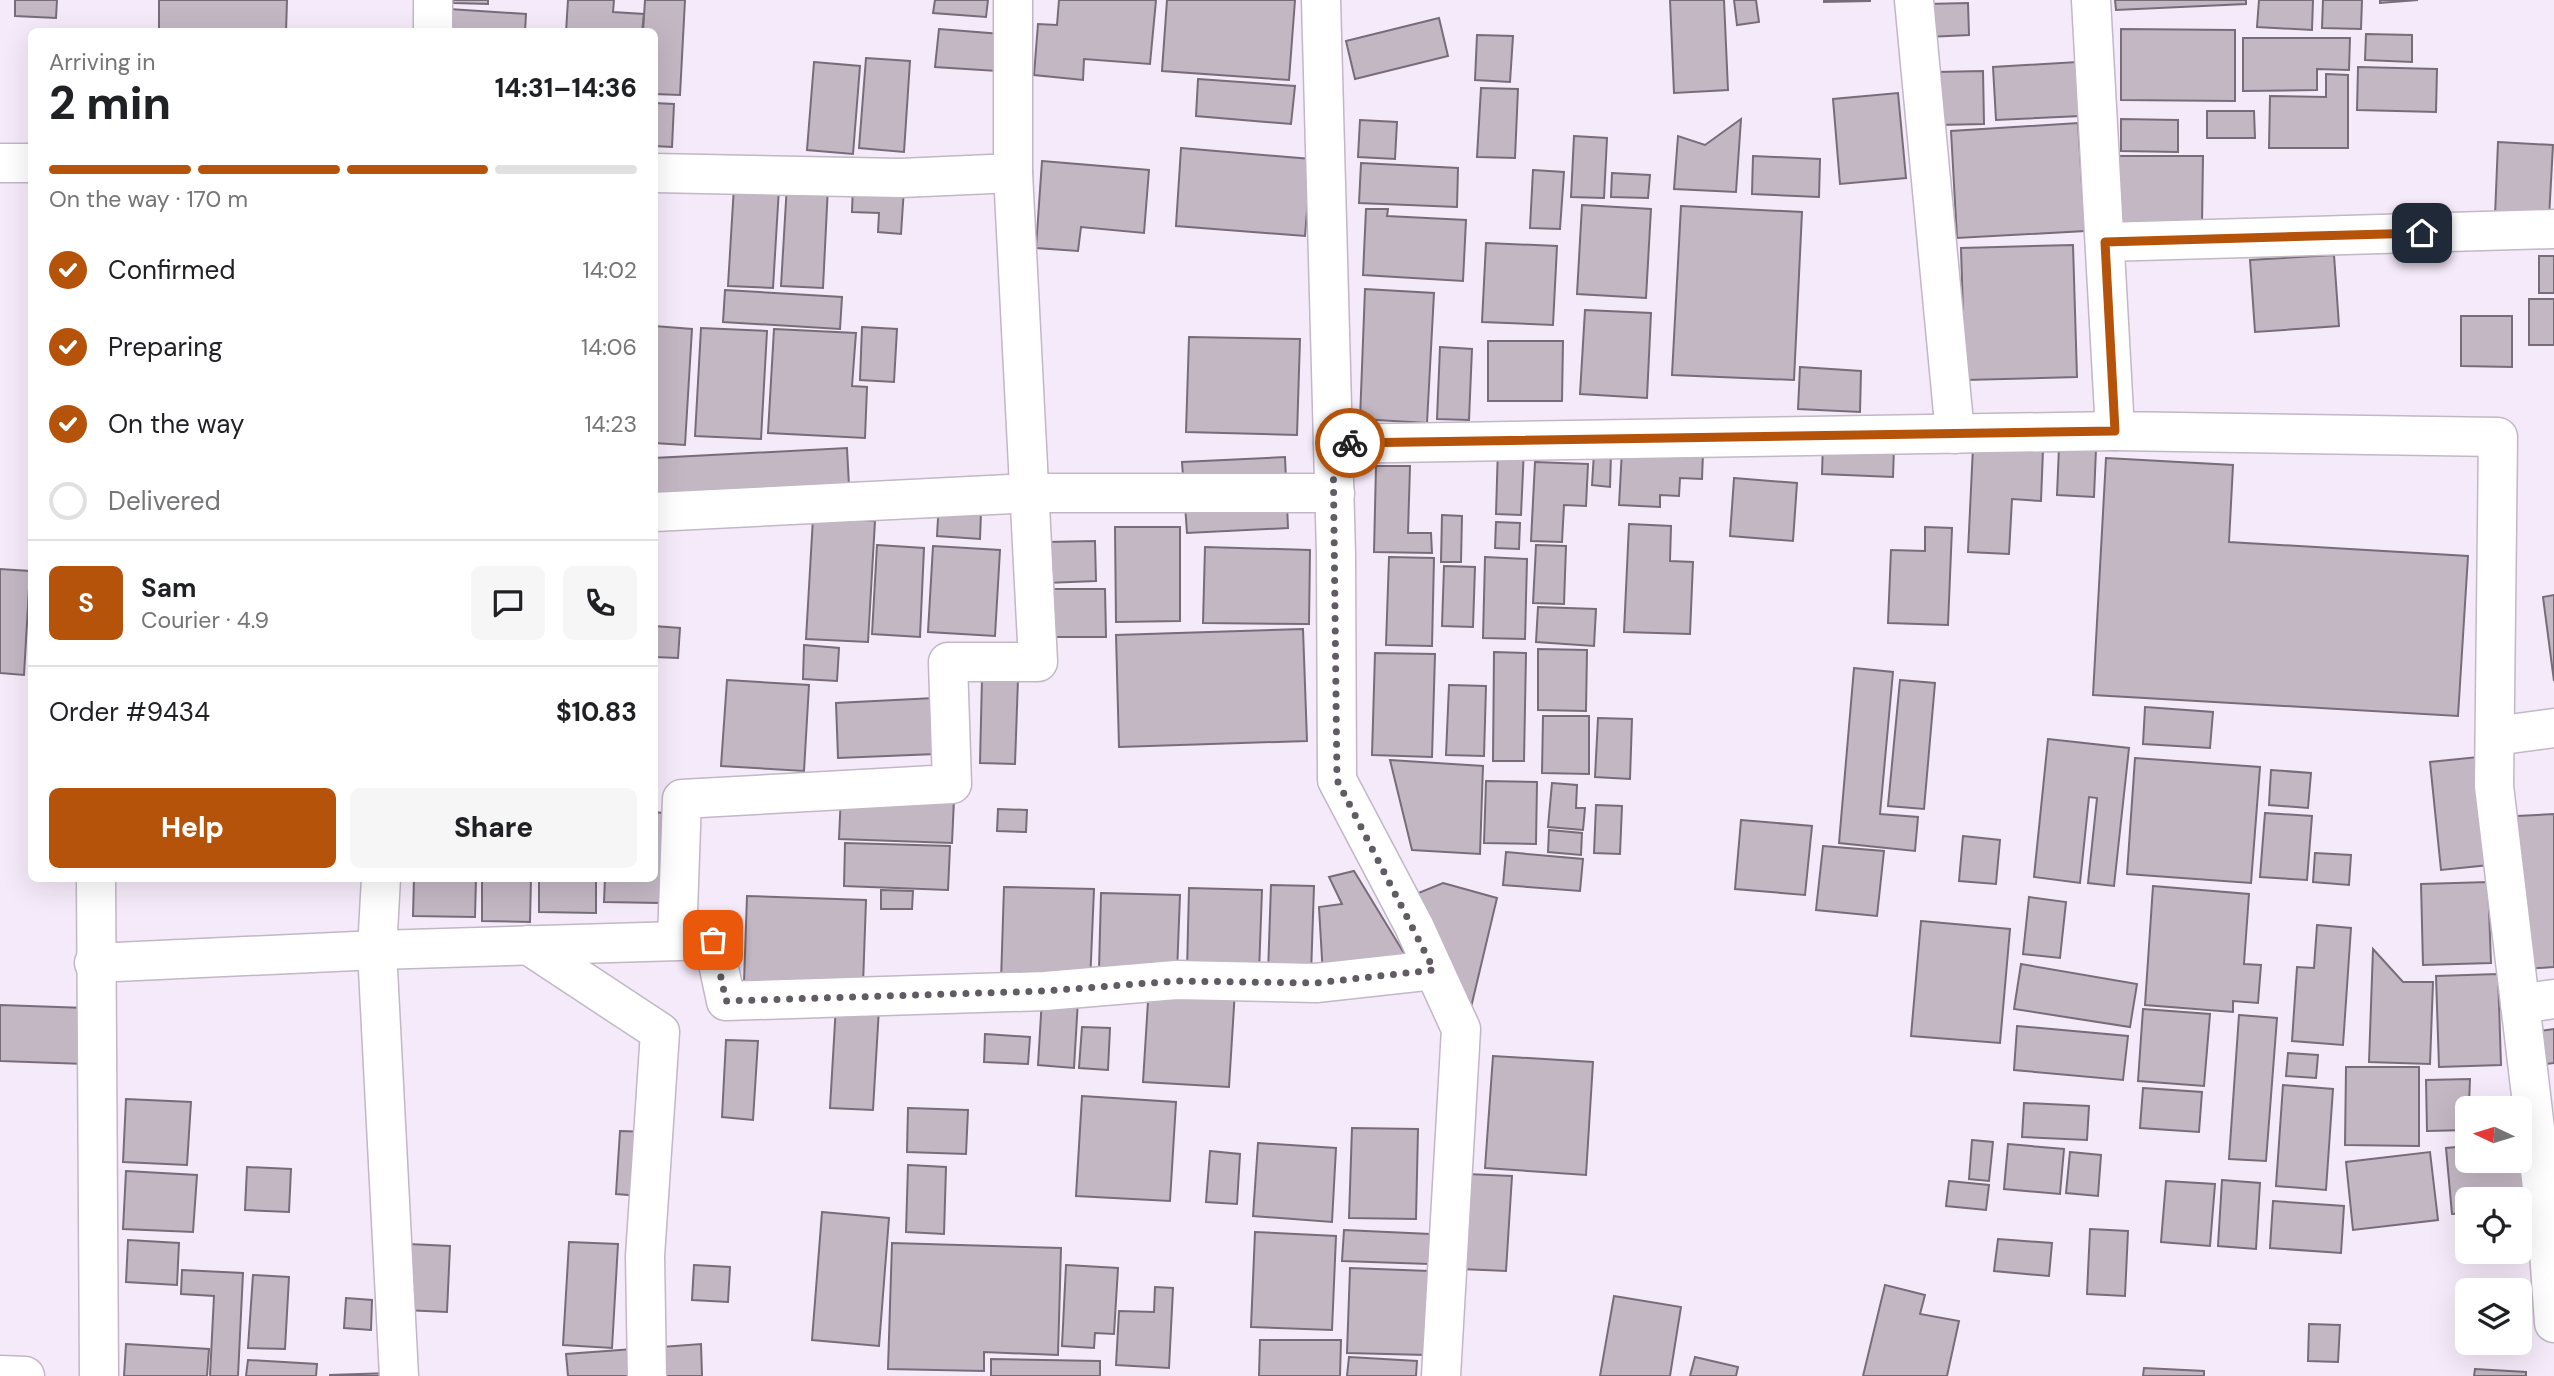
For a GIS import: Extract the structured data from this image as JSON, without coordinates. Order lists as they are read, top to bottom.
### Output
{
  "north": "left",
  "page": {
    "heading": ["2 min", "Arriving in", "14:31–14:36"],
    "panel": [
      "Sam",
      "Courier · 4.9",
      "Order #9434",
      "$10.83"
    ],
    "bar": "On the way · 170 m",
    "list": [
      ["Confirmed", "14:02"],
      ["Preparing", "14:06"],
      ["On the way", "14:23"],
      "Delivered"
    ],
    "round": "S",
    "buttons": ["Help", "Share"]
  }
}
